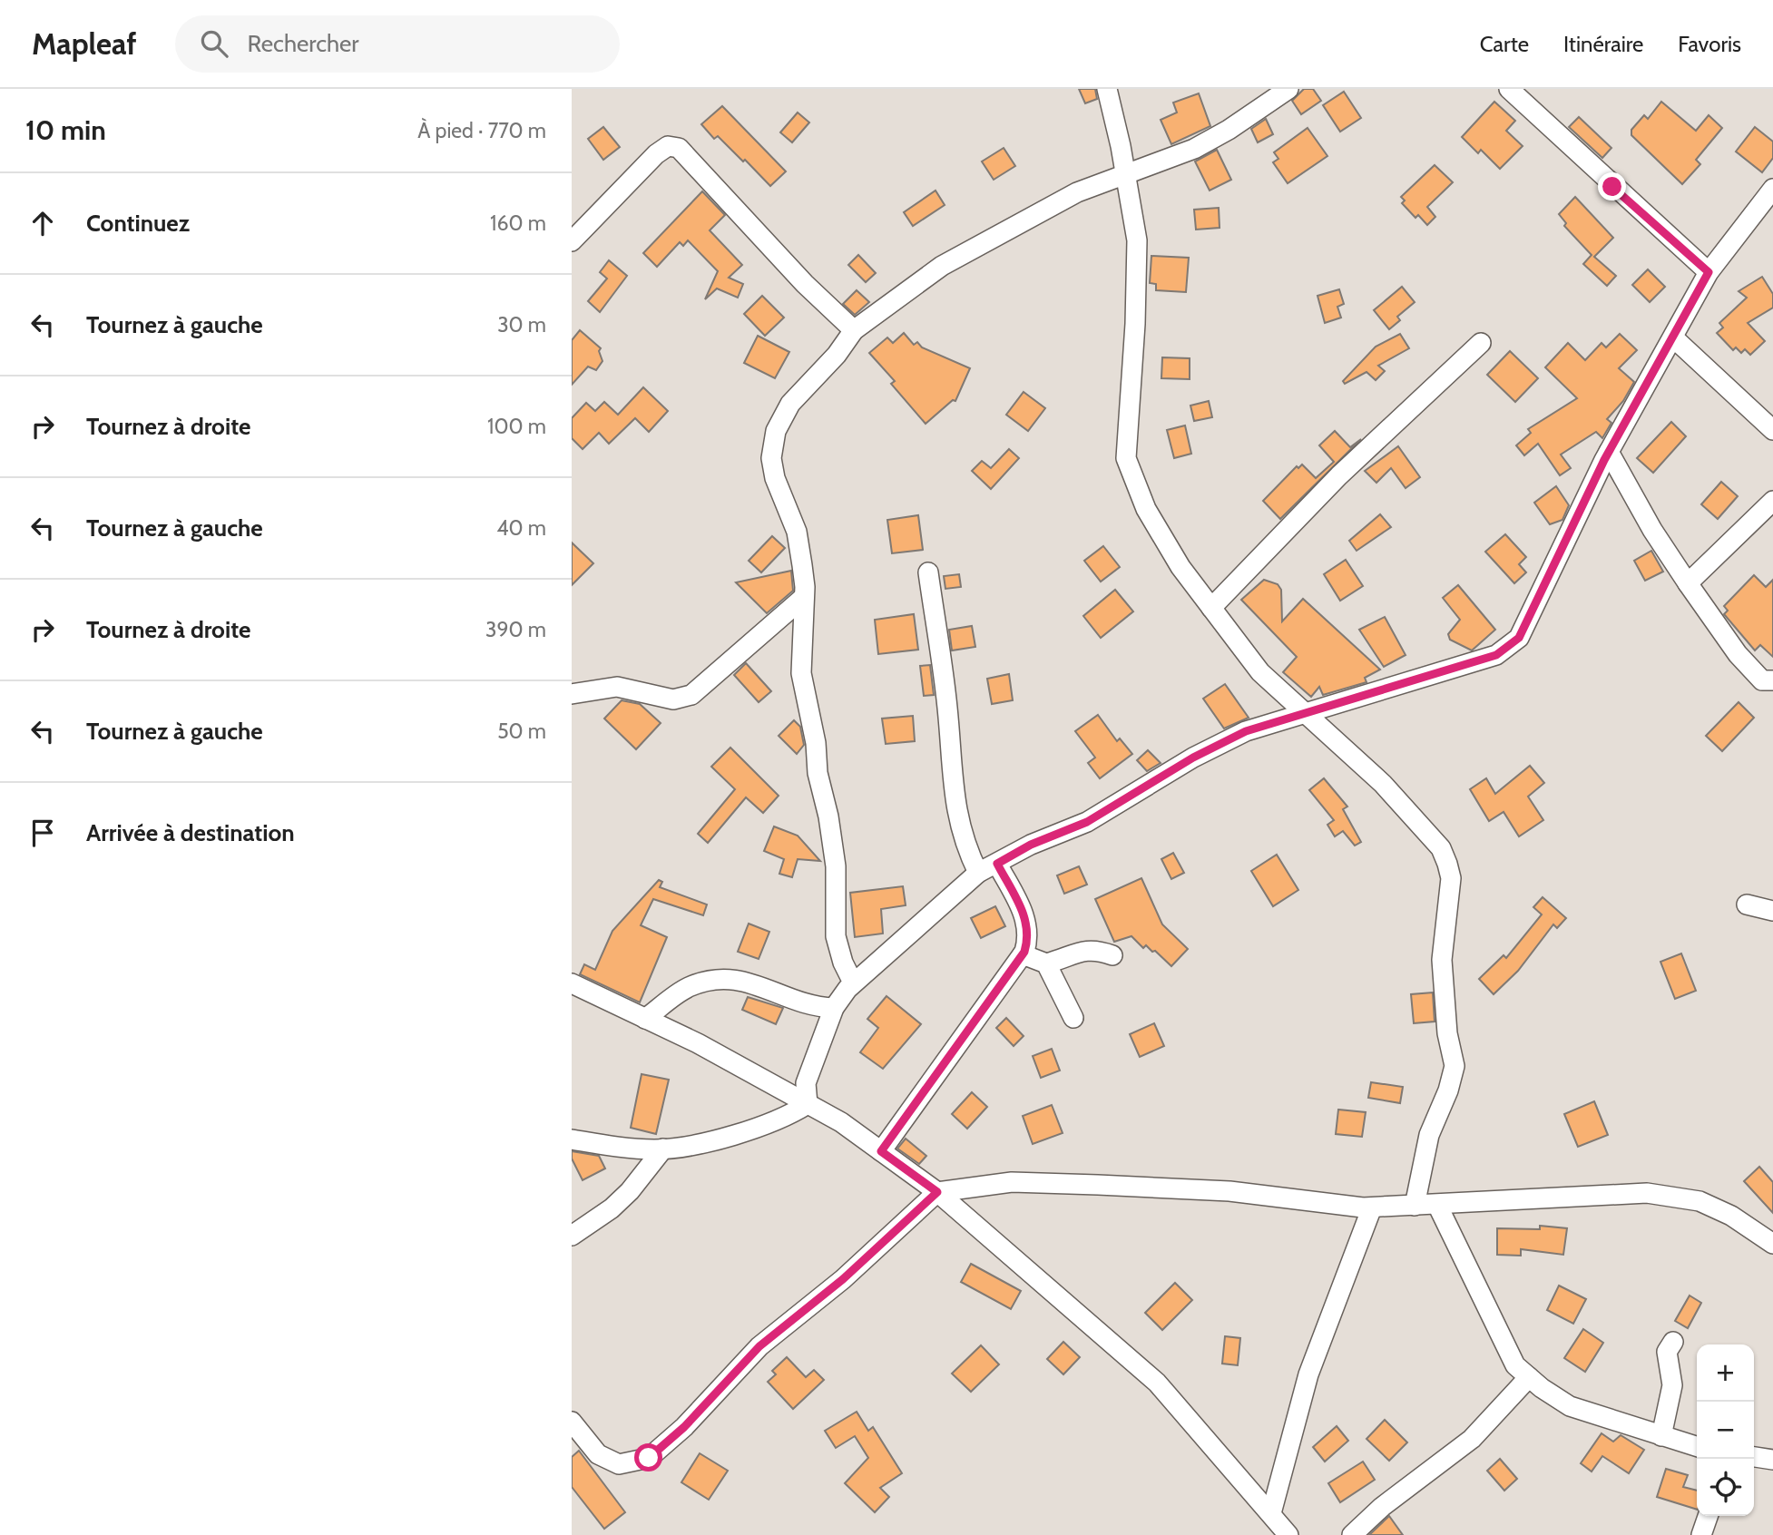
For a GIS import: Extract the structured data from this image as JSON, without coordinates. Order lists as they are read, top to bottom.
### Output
{
  "page": {
    "header": "Mapleaf",
    "search": "Rechercher",
    "nav": ["Carte", "Itinéraire", "Favoris"],
    "heading": ["10 min", "À pied · 770 m"],
    "list": [
      ["Continuez", "160 m"],
      ["Tournez à gauche", "30 m"],
      ["Tournez à droite", "100 m"],
      ["Tournez à gauche", "40 m"],
      ["Tournez à droite", "390 m"],
      ["Tournez à gauche", "50 m"],
      "Arrivée à destination"
    ],
    "map_buttons": ["+", "−"]
  }
}
